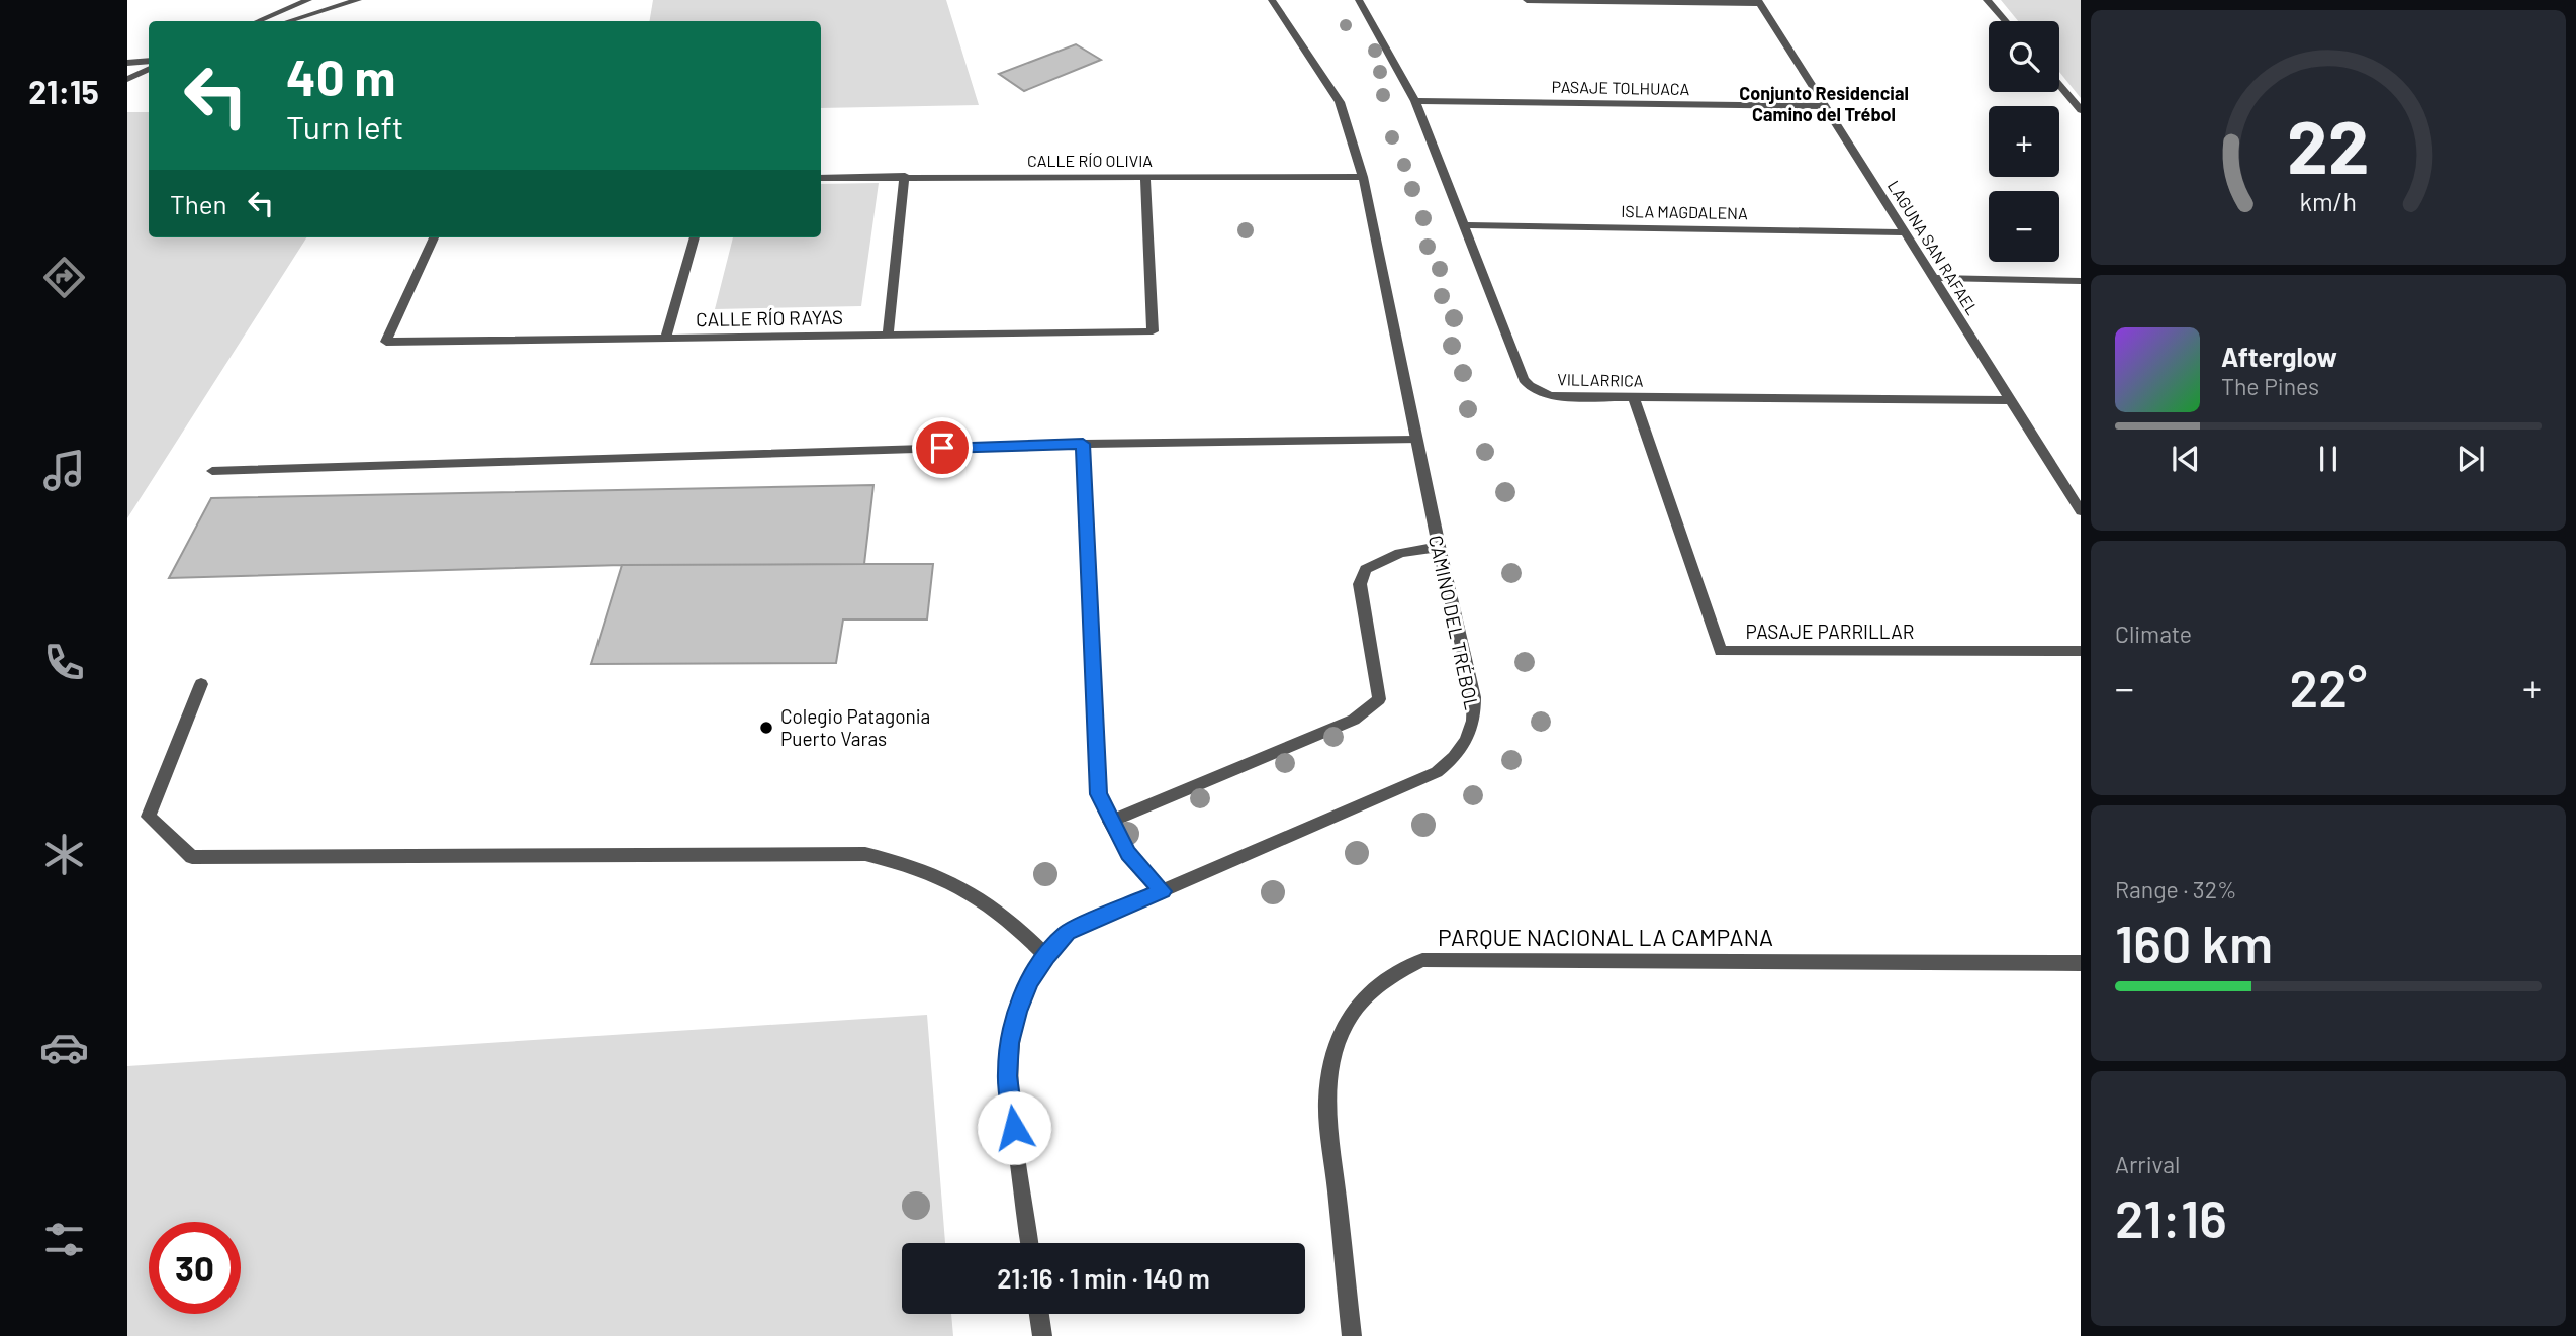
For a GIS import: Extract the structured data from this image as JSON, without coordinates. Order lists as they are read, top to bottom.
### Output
{
  "streets": {
    "street": [
      "PASAJE TOLHUACA",
      "CALLE RÍO OLIVIA",
      "ISLA MAGDALENA",
      "LAGUNA SAN RAFAEL",
      "CALLE RÍO RAYAS",
      "VILLARRICA",
      "CAMINO DEL TRÉBOL",
      "PASAJE PARRILLAR",
      "PARQUE NACIONAL LA CAMPANA"
    ]
  },
  "crossings": [
    ["PASAJE TOLHUACA", "LAGUNA SAN RAFAEL"],
    ["PASAJE TOLHUACA", "VILLARRICA"],
    ["CALLE RÍO OLIVIA", "CALLE RÍO RAYAS"],
    ["CALLE RÍO OLIVIA", "CAMINO DEL TRÉBOL"],
    ["ISLA MAGDALENA", "LAGUNA SAN RAFAEL"],
    ["ISLA MAGDALENA", "VILLARRICA"],
    ["LAGUNA SAN RAFAEL", "VILLARRICA"],
    ["VILLARRICA", "PASAJE PARRILLAR"]
  ],
  "districts": ["Conjunto Residencial Camino del Trébol"],
  "places": ["Colegio Patagonia Puerto Varas"],
  "page": {
    "tabs": "21:15",
    "map_buttons": ["+", "−"],
    "turn": ["40 m", "Turn left"],
    "then": "Then",
    "song": ["Afterglow", "The Pines"],
    "tile": [
      "Climate",
      ["Range · 32%", "160 km"],
      ["Arrival", "21:16"]
    ],
    "heat": ["−", "22°", "+"],
    "limit": "30",
    "trip": "21:16 · 1 min · 140 m",
    "gauge": ["22", "km/h"]
  }
}
